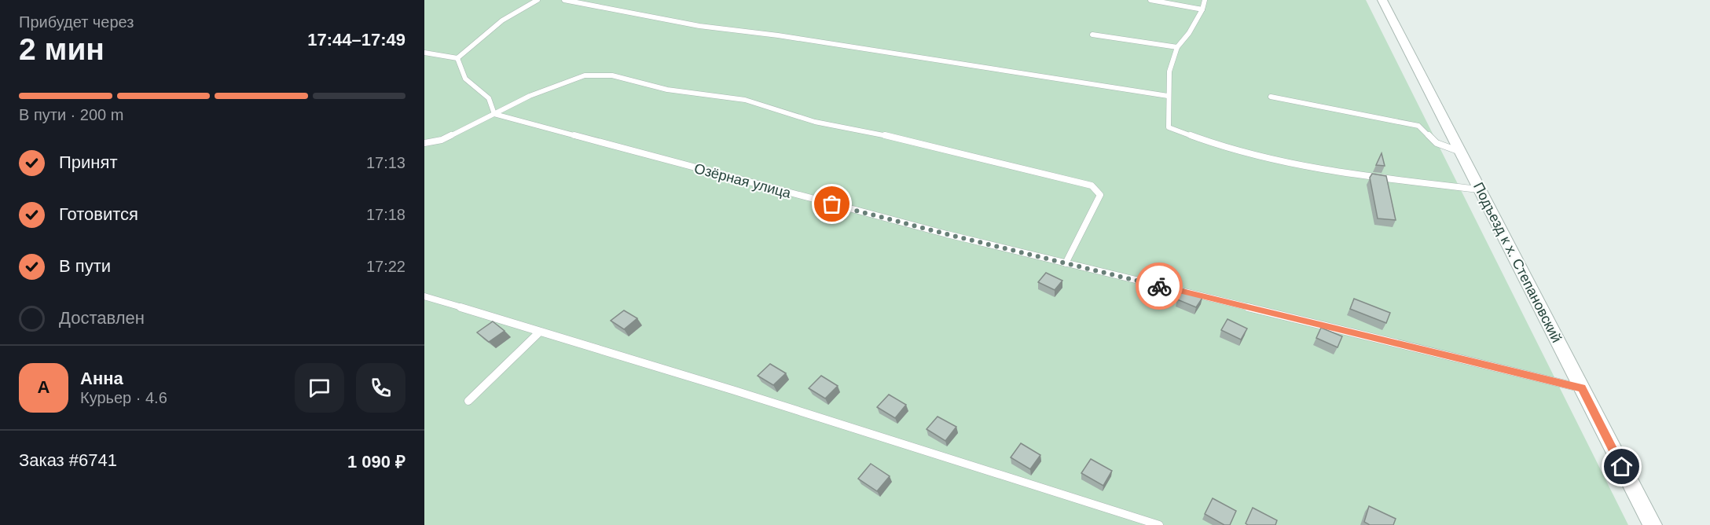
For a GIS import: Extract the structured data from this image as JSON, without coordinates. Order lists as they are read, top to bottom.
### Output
{
  "streets": {
    "street": ["Подъезд к х. Степановский"],
    "lane": ["Озёрная улица"]
  },
  "crossings": [
    ["Озёрная улица", "Подъезд к х. Степановский"]
  ],
  "page": {
    "heading": ["2 мин", "Прибудет через", "17:44–17:49"],
    "panel": [
      "Анна",
      "Курьер · 4.6",
      "Заказ #6741",
      "1 090 ₽"
    ],
    "bar": "В пути · 200 m",
    "list": [
      ["Принят", "17:13"],
      ["Готовится", "17:18"],
      ["В пути", "17:22"],
      "Доставлен"
    ],
    "round": "А"
  }
}
